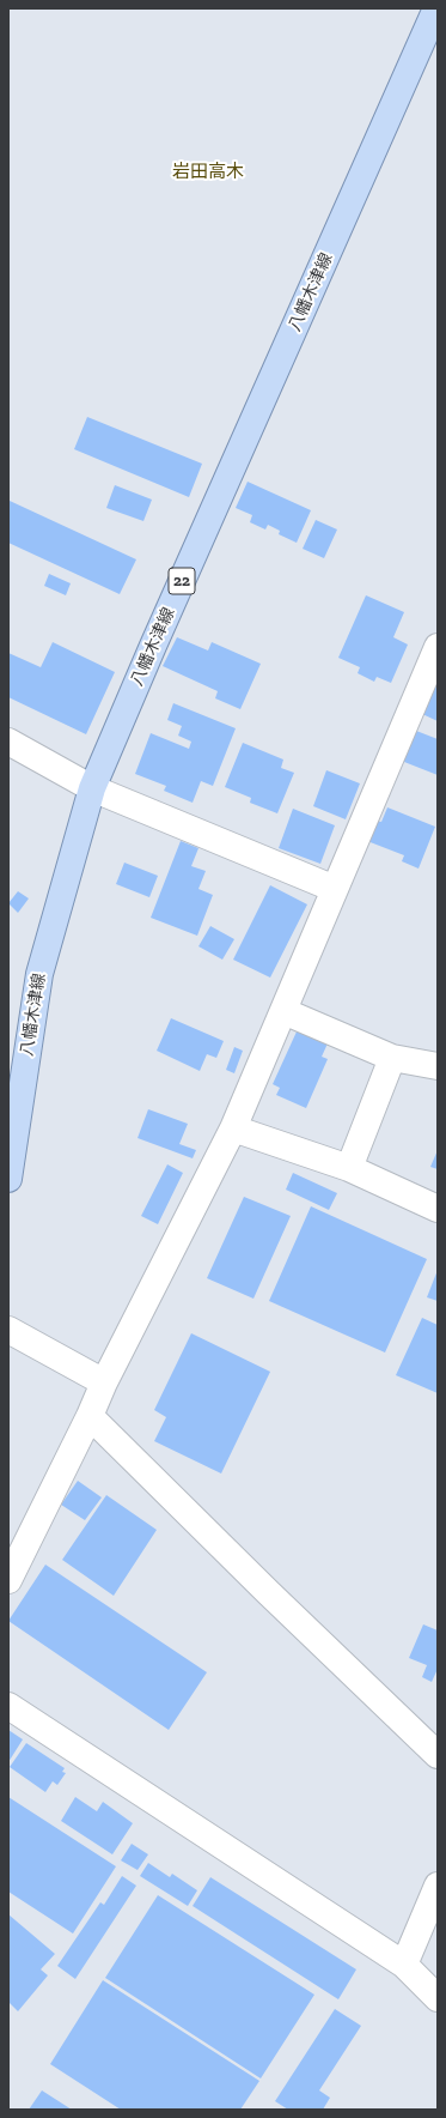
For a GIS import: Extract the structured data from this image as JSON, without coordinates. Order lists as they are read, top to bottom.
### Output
{
  "streets": {
    "main road": ["八幡木津線", "22"]
  },
  "districts": ["岩田高木"]
}
